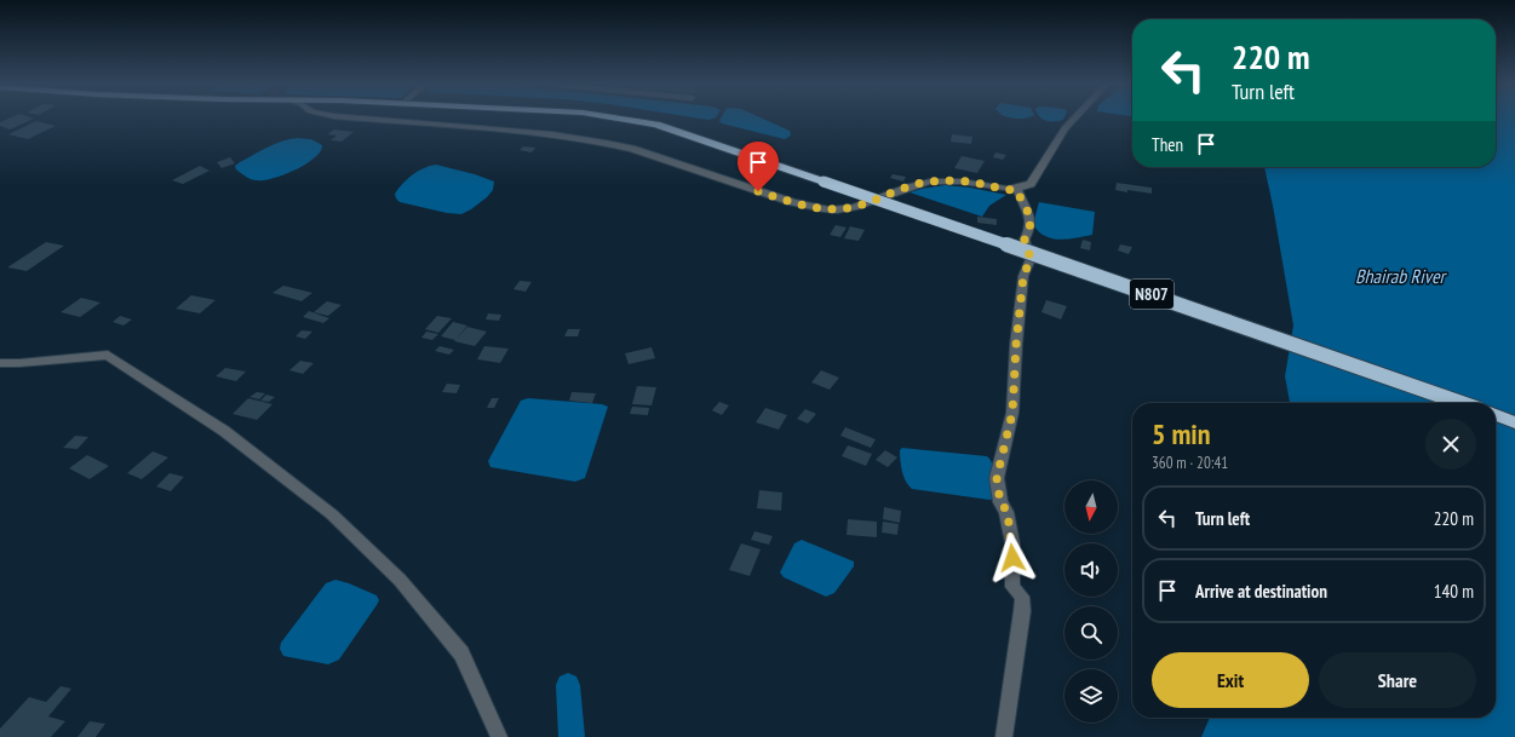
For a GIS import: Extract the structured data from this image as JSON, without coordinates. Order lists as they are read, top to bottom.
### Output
{
  "streets": {
    "highway": ["N807"]
  },
  "water": ["Bhairab River"],
  "north": "bottom",
  "page": {
    "turn": ["220 m", "Turn left"],
    "then": "Then",
    "heading": ["5 min", "360 m · 20:41"],
    "list": [
      {
        "name": "Turn left",
        "value": "220 m"
      },
      {
        "name": "Arrive at destination",
        "value": "140 m"
      }
    ],
    "buttons": ["Exit", "Share"]
  }
}
